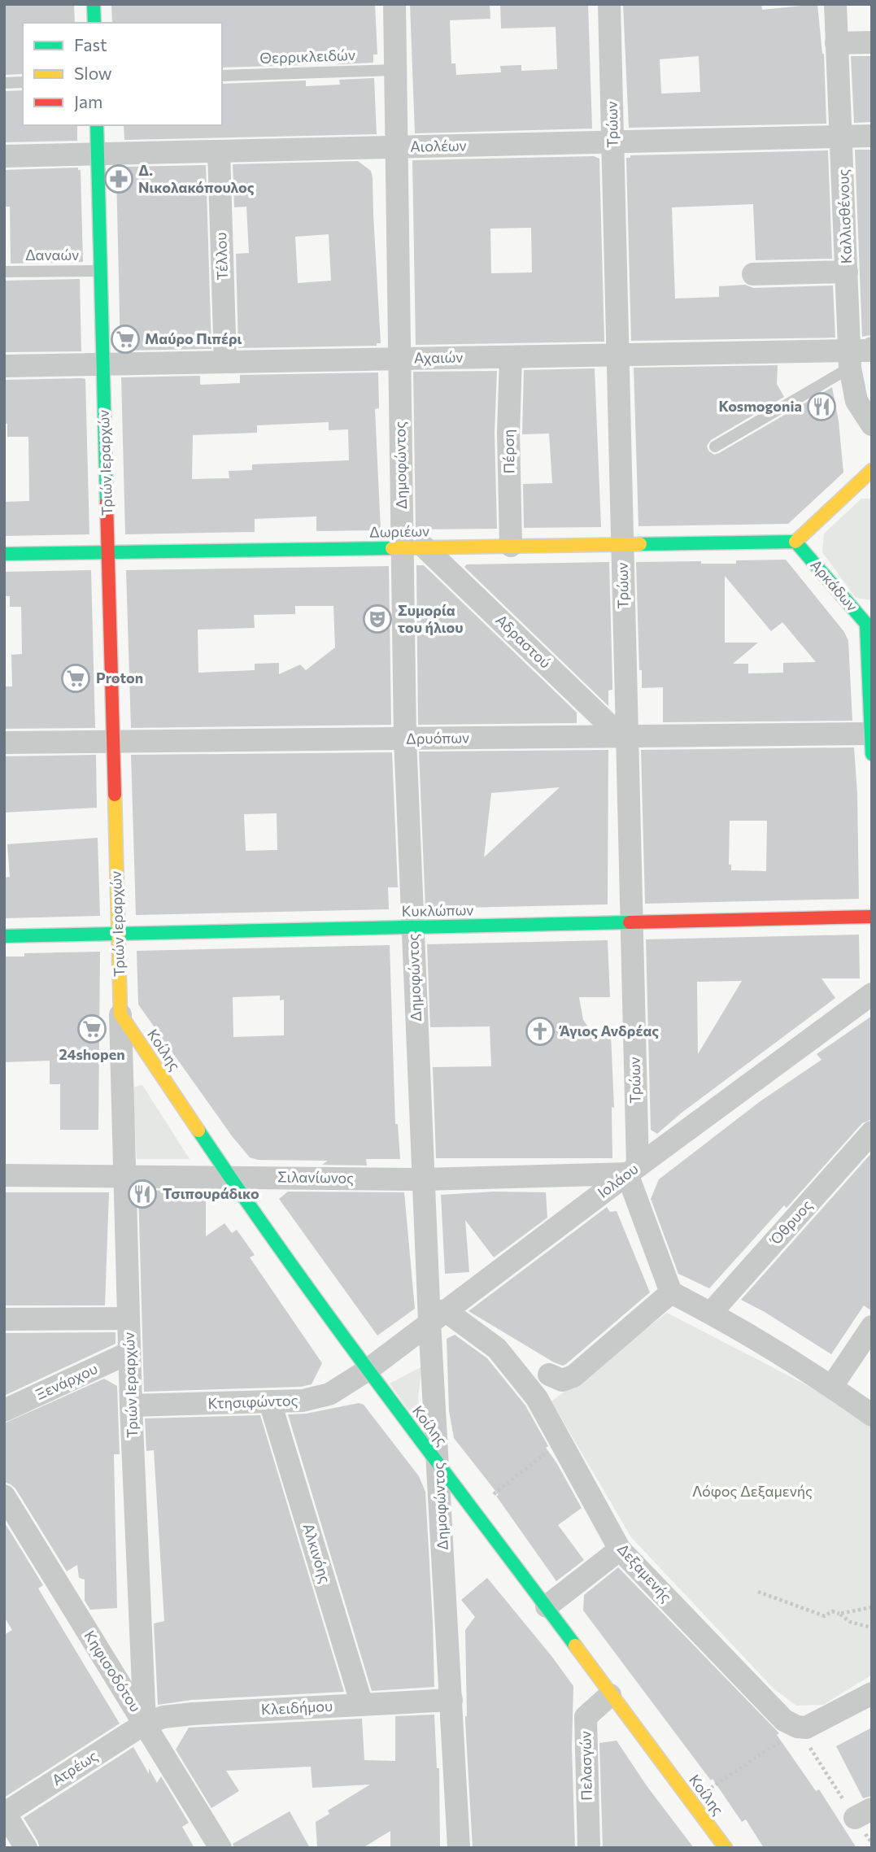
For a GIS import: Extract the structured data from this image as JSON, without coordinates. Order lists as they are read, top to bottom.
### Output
{
  "streets": {
    "street": [
      "Τρώων",
      "Αιολέων",
      "Καλλισθένους",
      "Τέλλου",
      "Αχαιών",
      "Πέρση",
      "Τριών Ιεραρχών",
      "Δημοφώντος",
      "Δωριέων",
      "Αρκάδων",
      "Αδραστού",
      "Δρυόπων",
      "Κυκλώπων",
      "Κοίλης",
      "Σιλανίωνος",
      "Ιολάου",
      "Όθρυος",
      "Ξενάρχου",
      "Κτησιφώντος",
      "Αλκινόης",
      "Δεξαμενής",
      "Κηφισοδότου",
      "Κλειδήμου",
      "Πελασγών",
      "Ατρέως"
    ],
    "lane": ["Θερρικλειδών", "Δαναών"]
  },
  "crossings": [
    ["Θερρικλειδών", "Δημοφώντος"],
    ["Τρώων", "Αιολέων"],
    ["Τρώων", "Αχαιών"],
    ["Τρώων", "Δωριέων"],
    ["Τρώων", "Αδραστού"],
    ["Τρώων", "Δρυόπων"],
    ["Τρώων", "Κυκλώπων"],
    ["Τρώων", "Σιλανίωνος"],
    ["Τρώων", "Ιολάου"],
    ["Αιολέων", "Καλλισθένους"],
    ["Αιολέων", "Τέλλου"],
    ["Αιολέων", "Τριών Ιεραρχών"],
    ["Αιολέων", "Δημοφώντος"],
    ["Καλλισθένους", "Αχαιών"],
    ["Δαναών", "Τριών Ιεραρχών"],
    ["Τέλλου", "Αχαιών"],
    ["Αχαιών", "Πέρση"],
    ["Αχαιών", "Τριών Ιεραρχών"],
    ["Αχαιών", "Δημοφώντος"],
    ["Πέρση", "Δωριέων"],
    ["Τριών Ιεραρχών", "Δωριέων"],
    ["Τριών Ιεραρχών", "Δρυόπων"],
    ["Τριών Ιεραρχών", "Κυκλώπων"],
    ["Τριών Ιεραρχών", "Κοίλης"],
    ["Τριών Ιεραρχών", "Σιλανίωνος"],
    ["Τριών Ιεραρχών", "Ξενάρχου"],
    ["Τριών Ιεραρχών", "Κτησιφώντος"],
    ["Τριών Ιεραρχών", "Κηφισοδότου"],
    ["Τριών Ιεραρχών", "Κλειδήμου"],
    ["Τριών Ιεραρχών", "Ατρέως"],
    ["Δημοφώντος", "Δωριέων"],
    ["Δημοφώντος", "Αδραστού"],
    ["Δημοφώντος", "Δρυόπων"],
    ["Δημοφώντος", "Κυκλώπων"],
    ["Δημοφώντος", "Κοίλης"],
    ["Δημοφώντος", "Σιλανίωνος"],
    ["Δημοφώντος", "Ιολάου"],
    ["Δημοφώντος", "Δεξαμενής"],
    ["Δημοφώντος", "Κλειδήμου"],
    ["Δωριέων", "Αρκάδων"],
    ["Δωριέων", "Αδραστού"],
    ["Αδραστού", "Δρυόπων"],
    ["Κοίλης", "Σιλανίωνος"],
    ["Κοίλης", "Ιολάου"],
    ["Κοίλης", "Κτησιφώντος"],
    ["Κοίλης", "Πελασγών"],
    ["Σιλανίωνος", "Ιολάου"],
    ["Ιολάου", "Κτησιφώντος"],
    ["Ιολάου", "Δεξαμενής"],
    ["Κτησιφώντος", "Αλκινόης"],
    ["Αλκινόης", "Κλειδήμου"],
    ["Κηφισοδότου", "Κλειδήμου"],
    ["Κηφισοδότου", "Ατρέως"],
    ["Κλειδήμου", "Ατρέως"]
  ],
  "parks": ["Λόφος Δεξαμενής"],
  "places": {
    "pharmacy": ["Δ. Νικολακόπουλος"],
    "supermarket": ["Μαύρο Πιπέρι", "Proton", "24shopen"],
    "restaurant": ["Kosmogonia", "Τσιπουράδικο"],
    "theatre": ["Συμορία του ήλιου"],
    "church": ["Άγιος Ανδρέας"]
  },
  "legend": ["Fast", "Slow", "Jam"]
}
